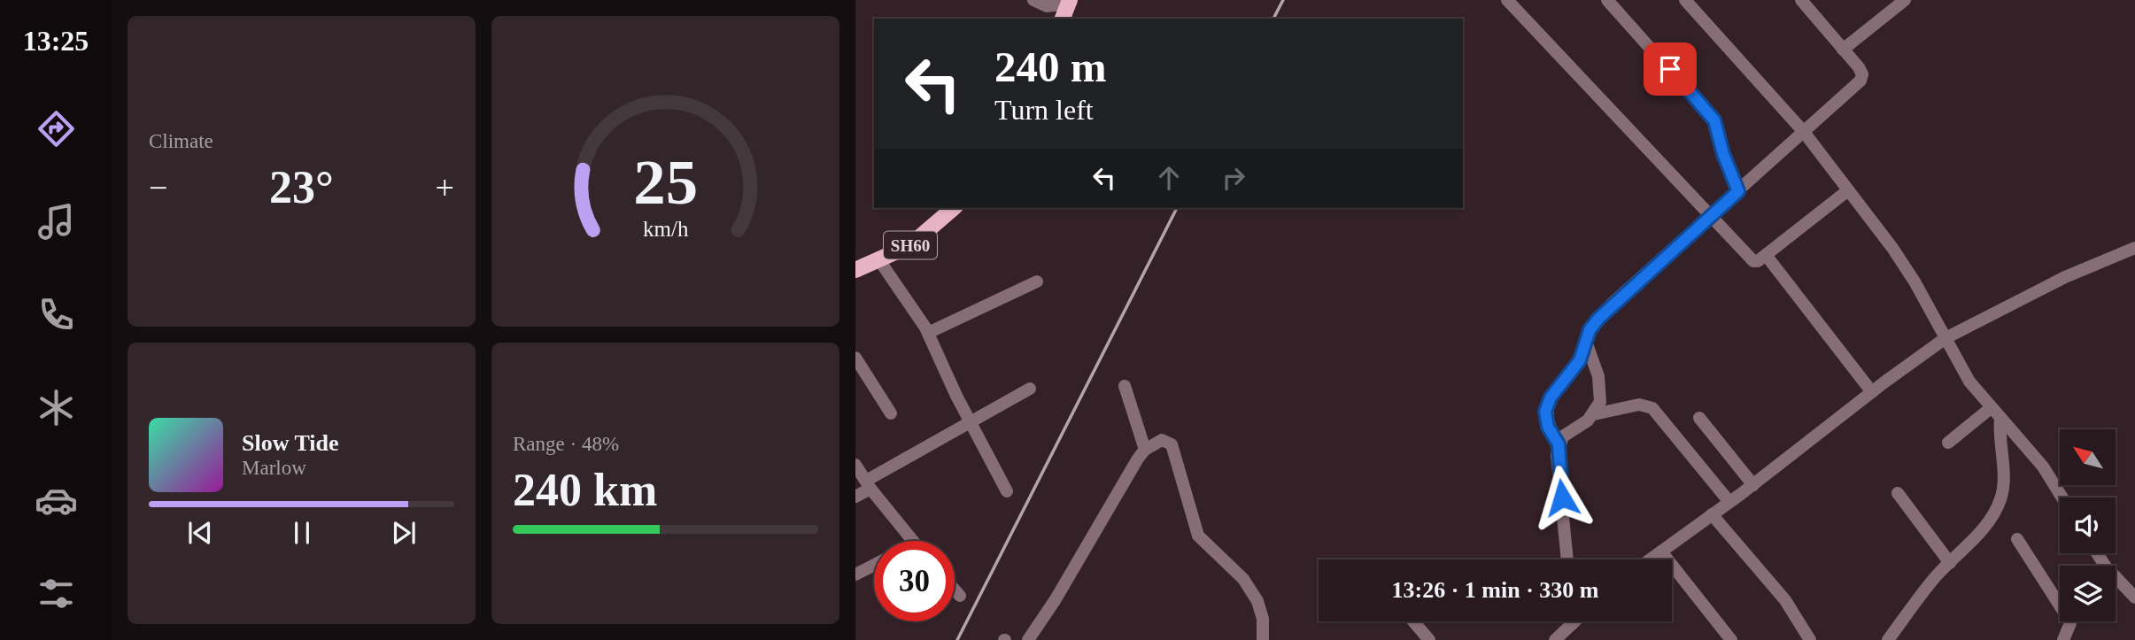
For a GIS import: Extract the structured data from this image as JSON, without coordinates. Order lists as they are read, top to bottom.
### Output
{
  "streets": {
    "main road": ["SH60"]
  },
  "north": "top left",
  "page": {
    "tabs": "13:25",
    "tile": [
      "Climate",
      ["Range · 48%", "240 km"]
    ],
    "turn": ["240 m", "Turn left"],
    "heat": ["−", "23°", "+"],
    "song": ["Slow Tide", "Marlow"],
    "limit": "30",
    "trip": "13:26 · 1 min · 330 m",
    "gauge": ["25", "km/h"]
  }
}
